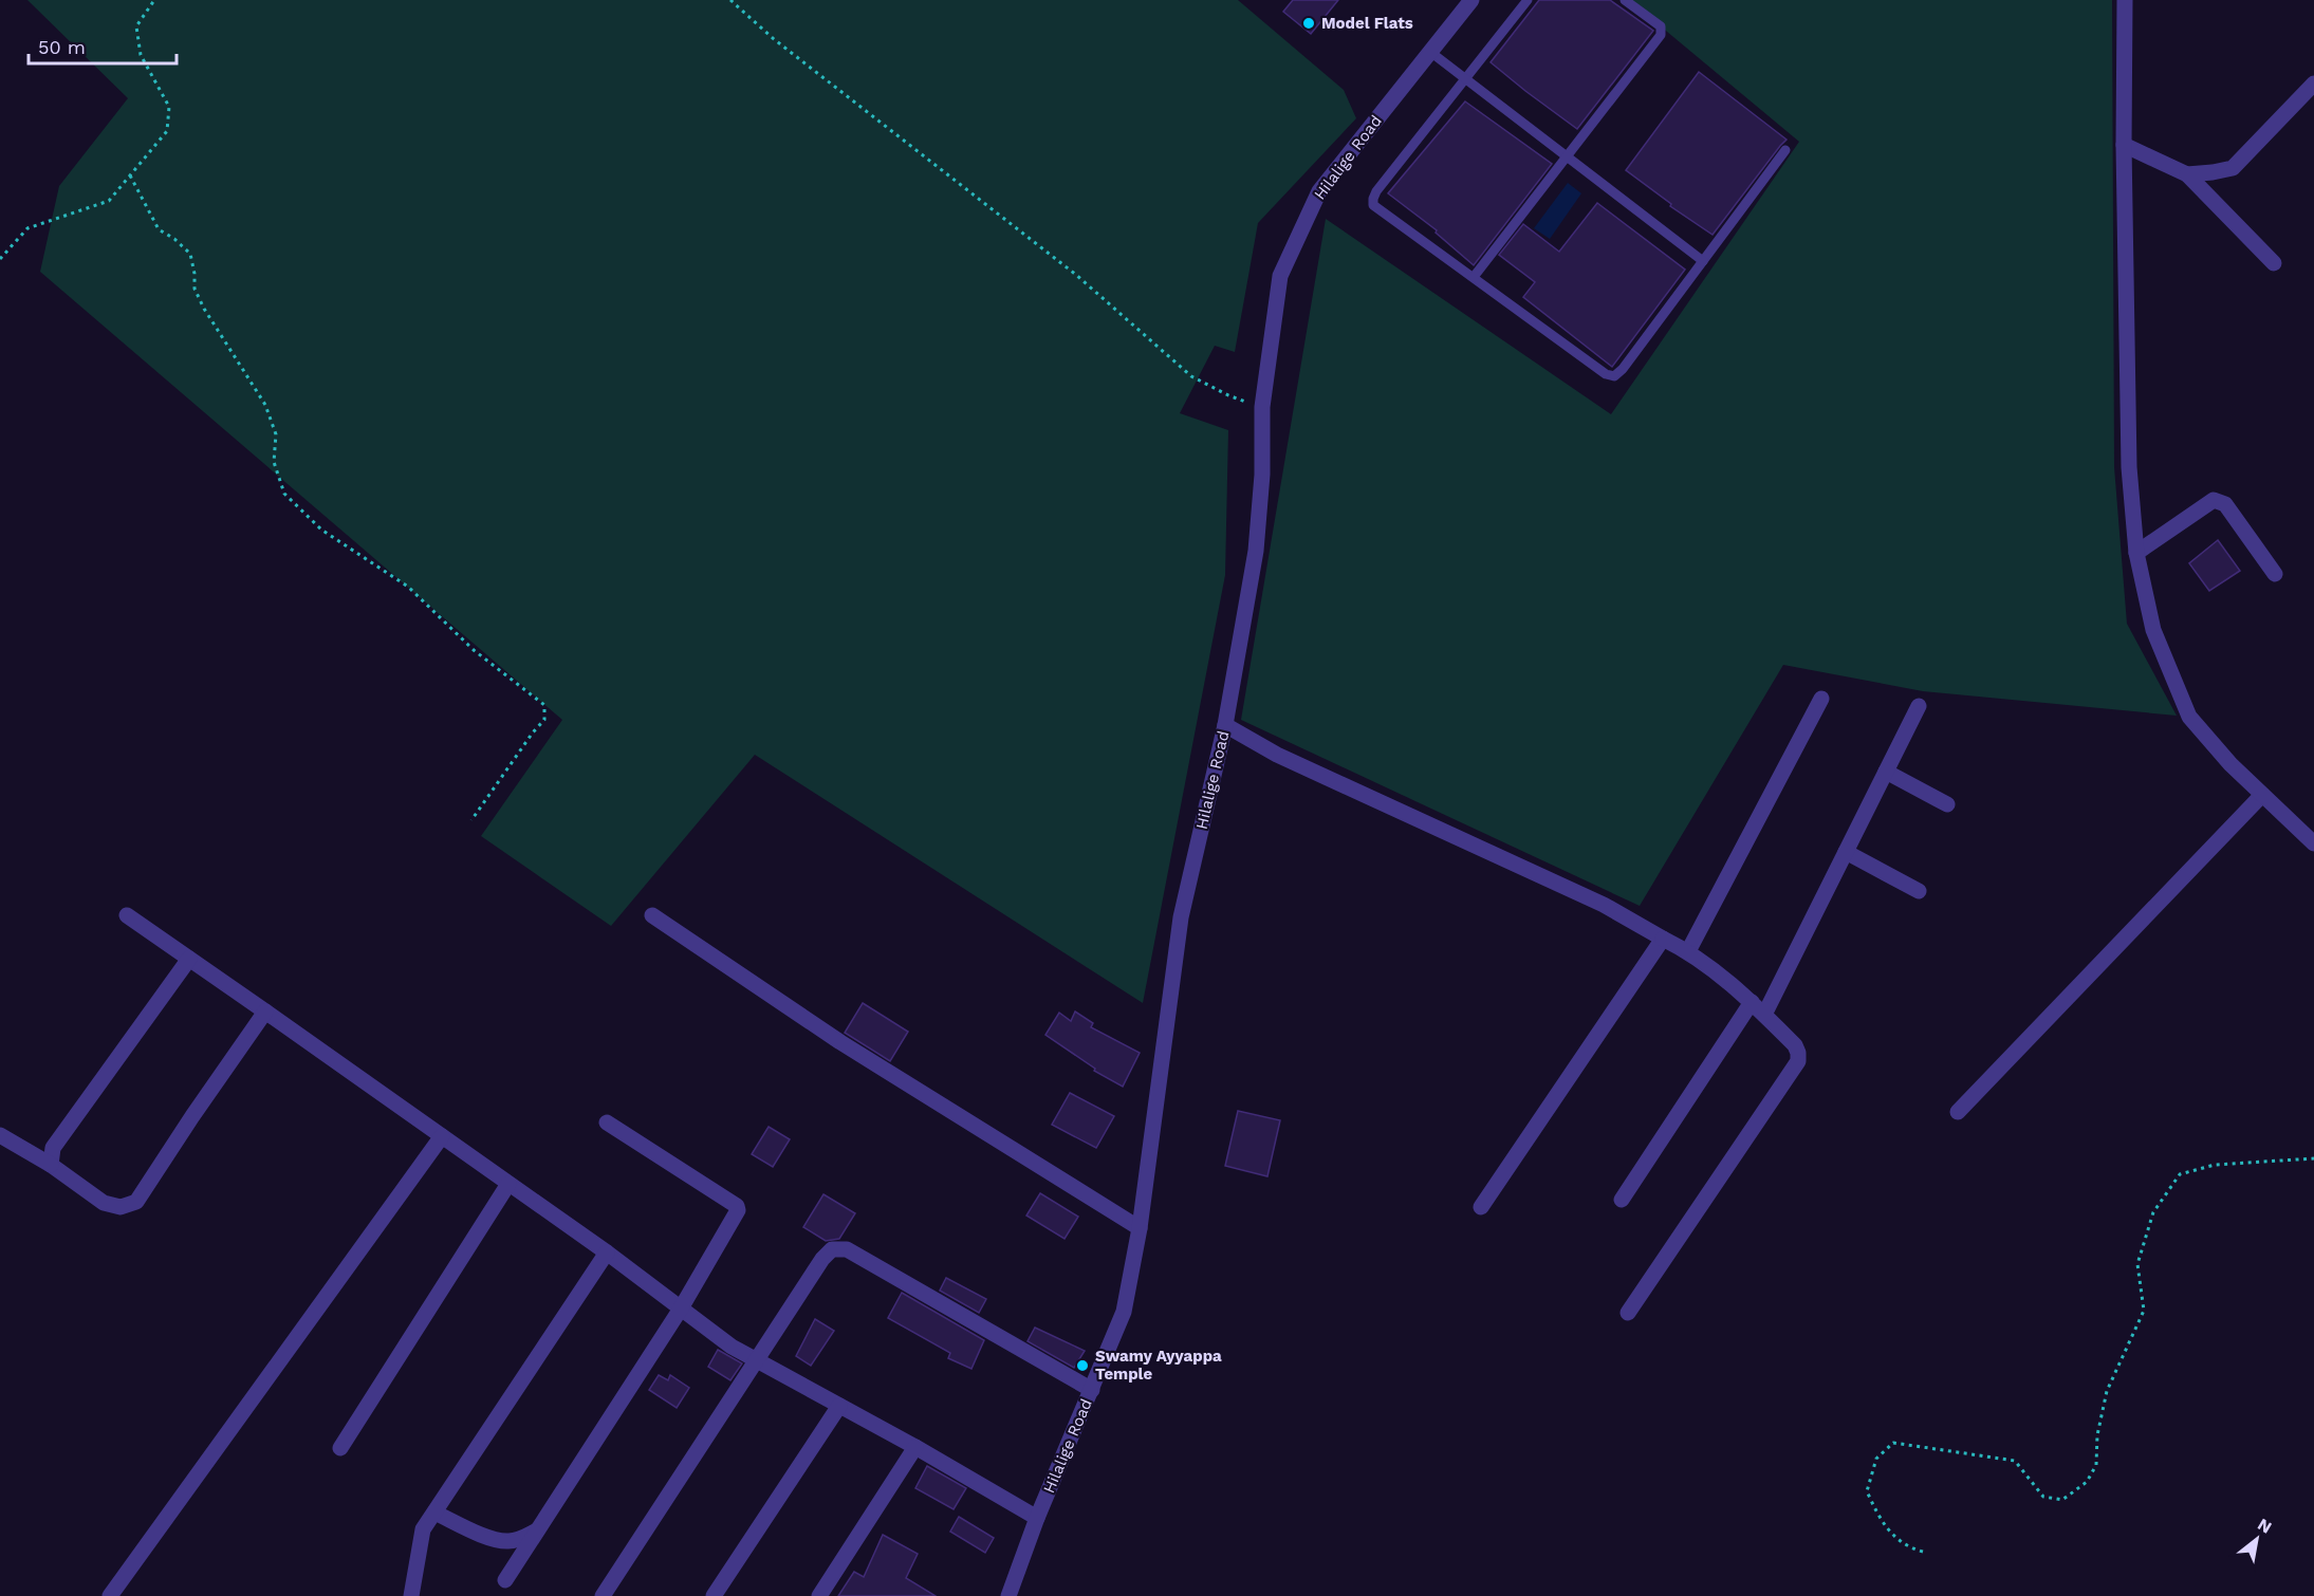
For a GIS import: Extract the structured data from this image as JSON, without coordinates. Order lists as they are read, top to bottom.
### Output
{
  "streets": {
    "street": ["Hilalige Road"]
  },
  "places": ["Model Flats", "Swamy Ayyappa Temple"],
  "scale_bar": "50 m",
  "north": "top right"
}
